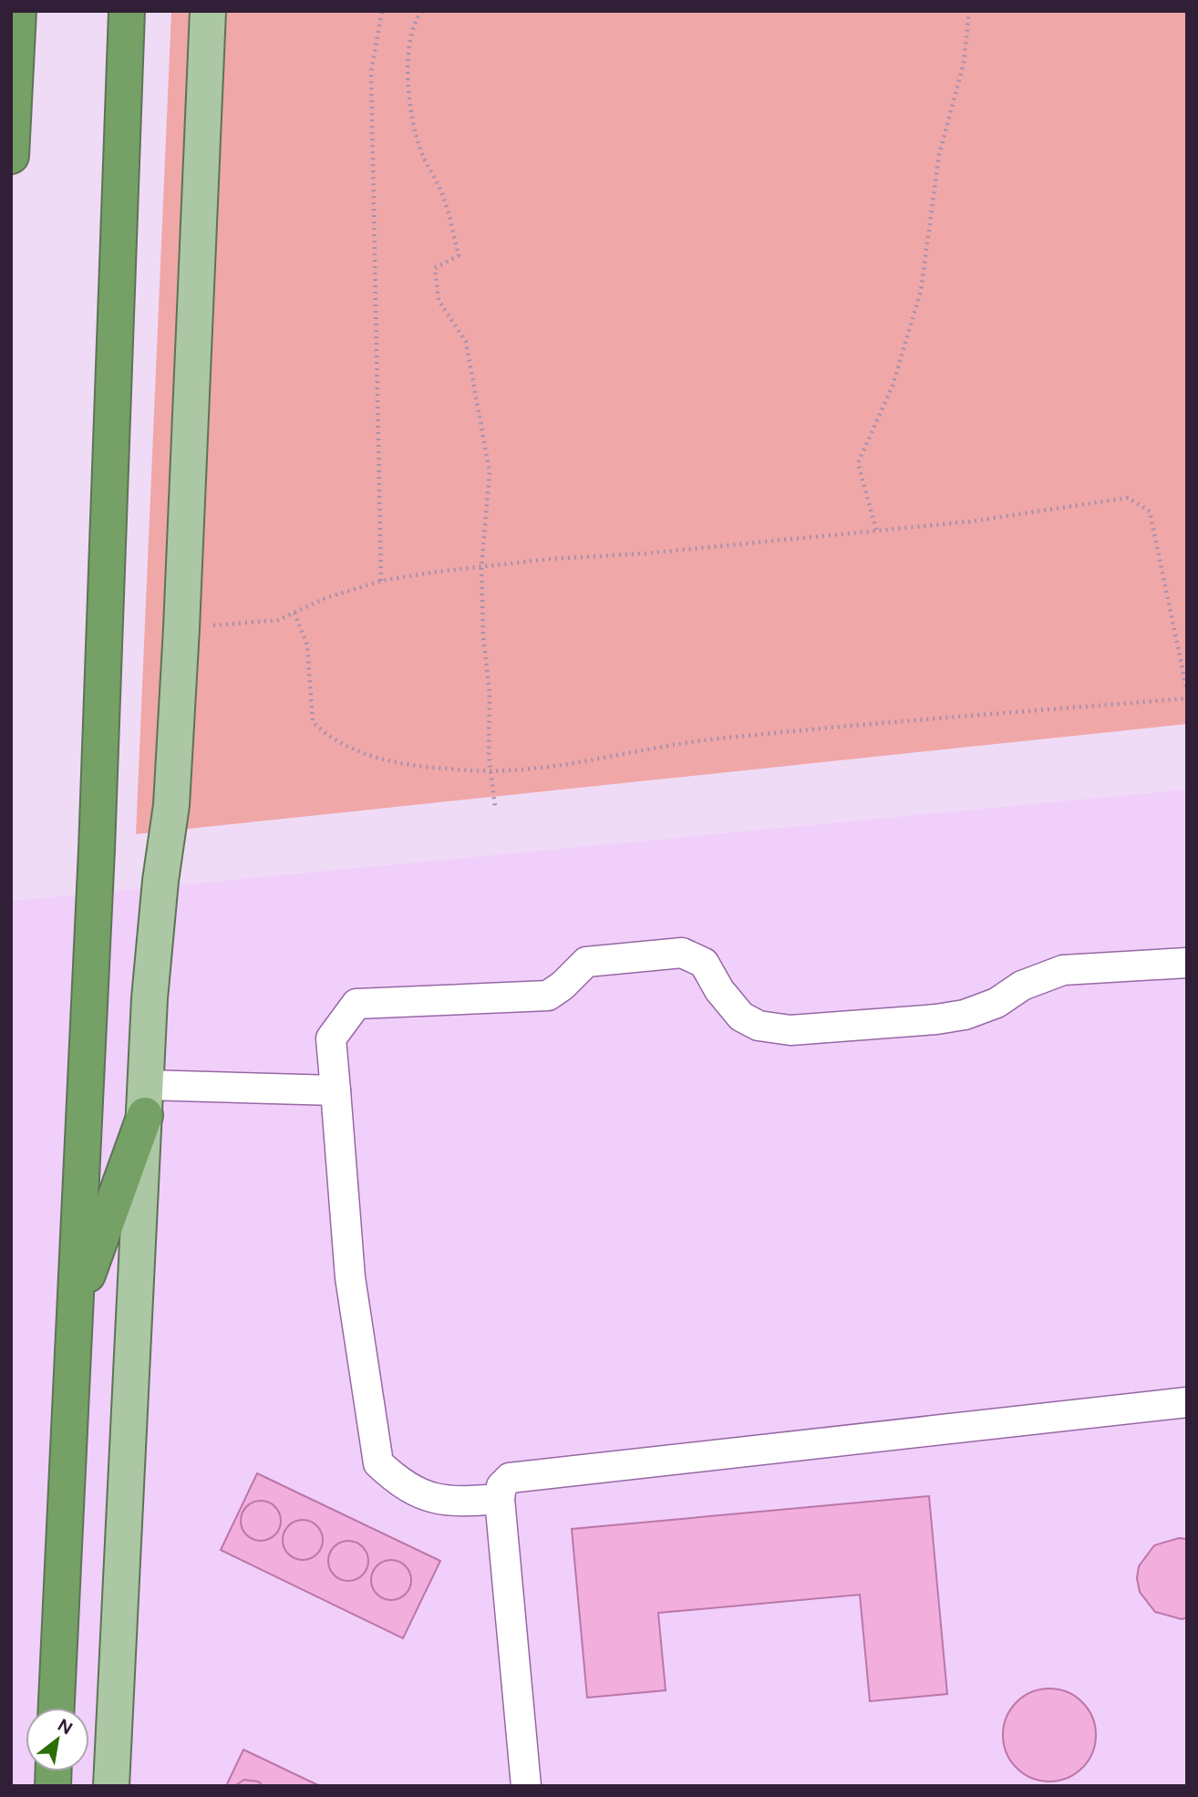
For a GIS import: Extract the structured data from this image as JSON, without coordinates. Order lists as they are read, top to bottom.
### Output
{
  "north": "top right"
}
